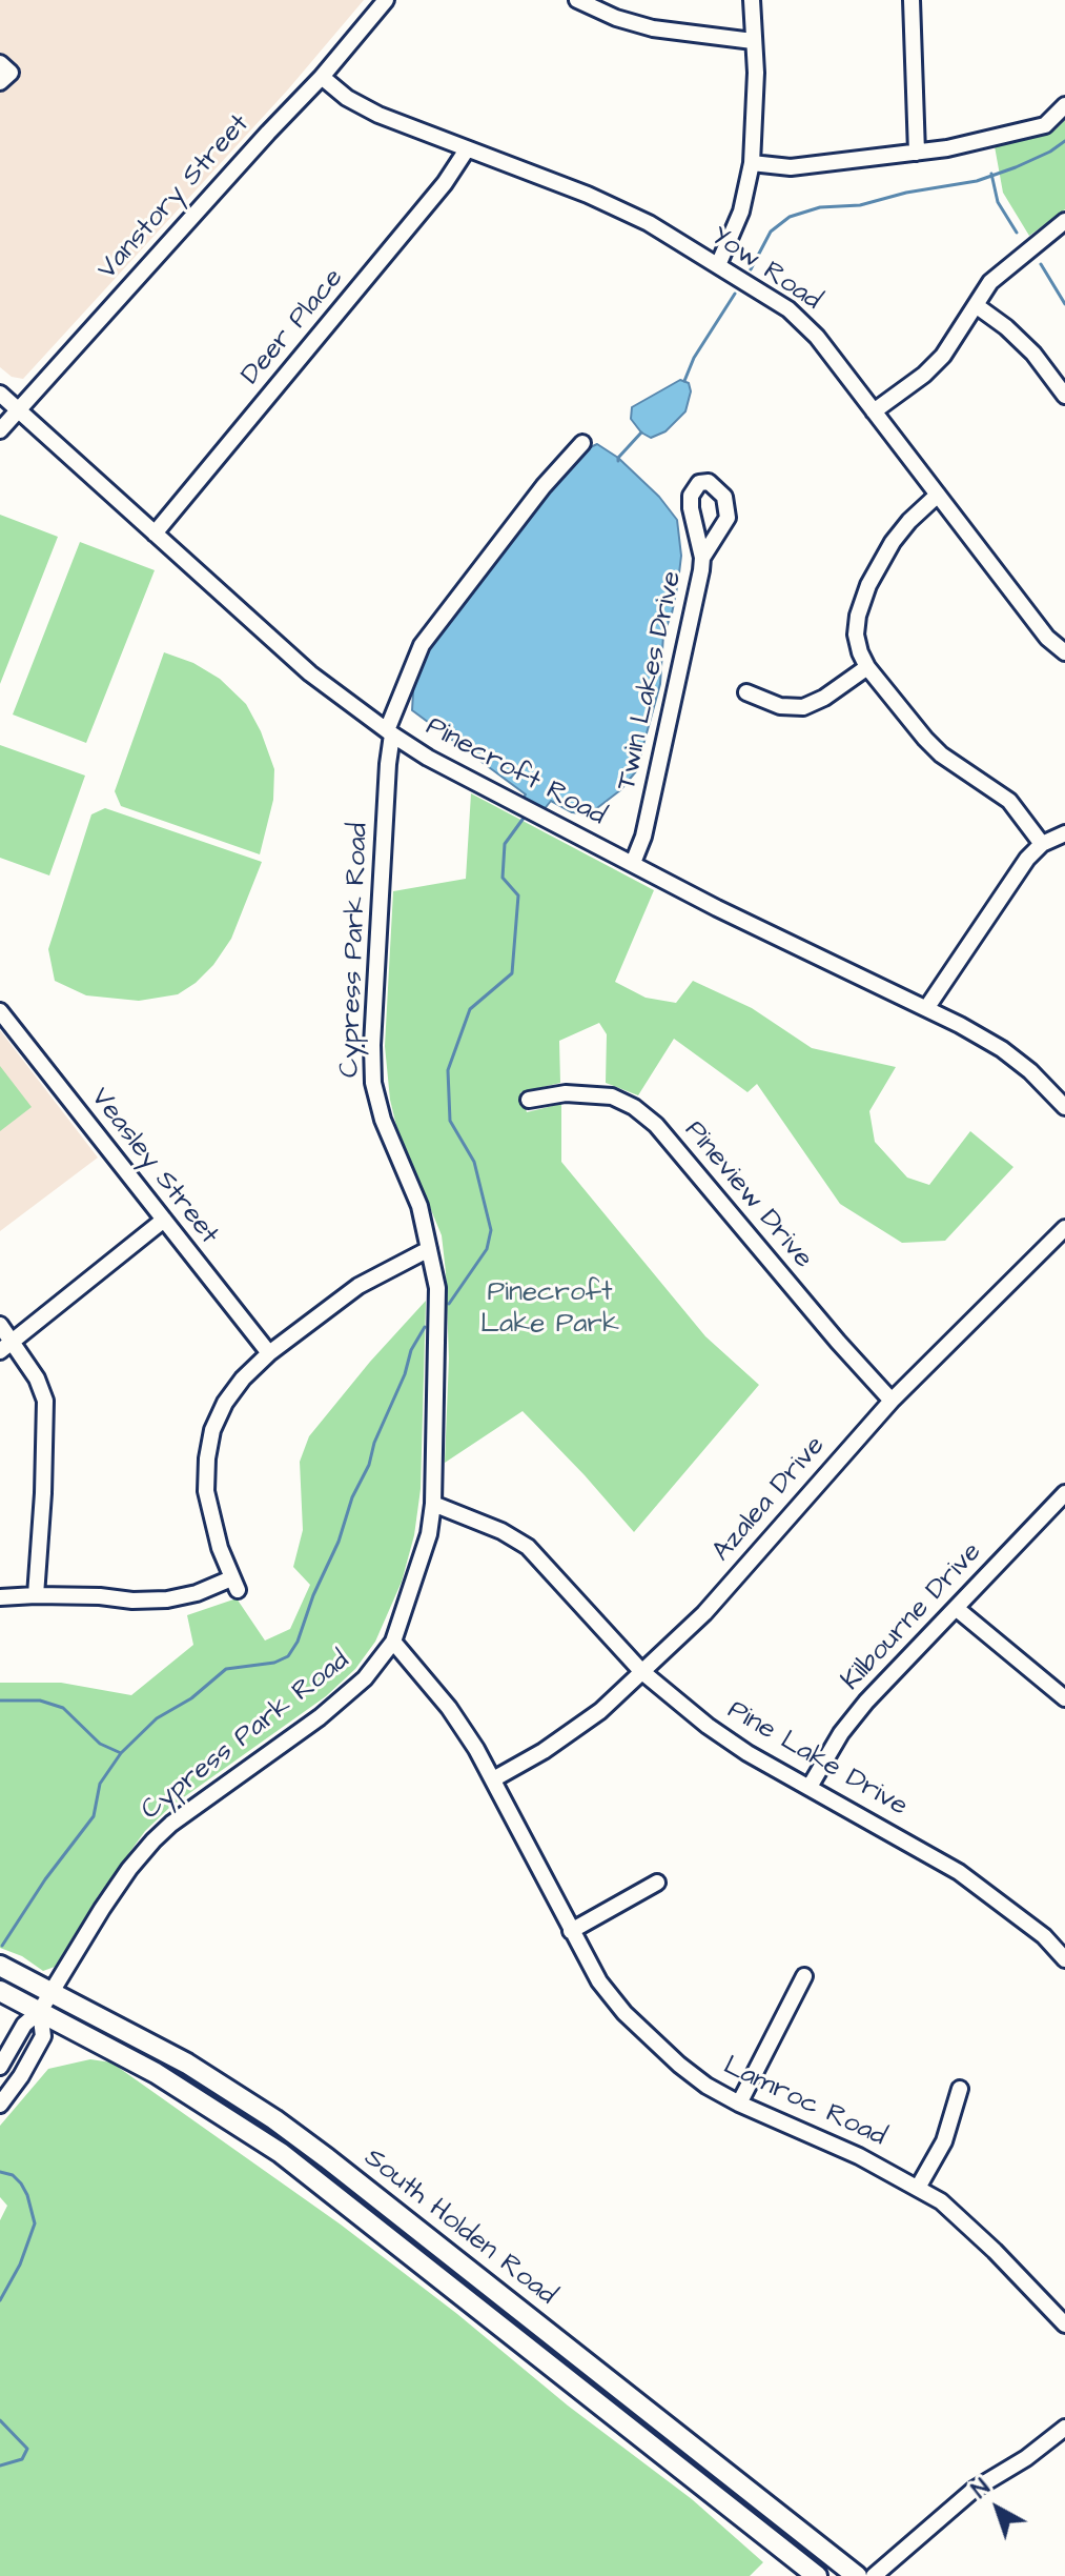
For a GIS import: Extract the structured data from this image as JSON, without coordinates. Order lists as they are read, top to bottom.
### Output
{
  "streets": {
    "main road": ["South Holden Road"],
    "street": [
      "Vanstory Street",
      "Yow Road",
      "Deer Place",
      "Twin Lakes Drive",
      "Pinecroft Road",
      "Cypress Park Road",
      "Veasley Street",
      "Pineview Drive",
      "Azalea Drive",
      "Kilbourne Drive",
      "Pine Lake Drive",
      "Lamroc Road"
    ]
  },
  "crossings": [
    ["Vanstory Street", "Yow Road"],
    ["Vanstory Street", "Pinecroft Road"],
    ["Yow Road", "Deer Place"],
    ["Deer Place", "Pinecroft Road"],
    ["Twin Lakes Drive", "Pinecroft Road"],
    ["Pinecroft Road", "Cypress Park Road"],
    ["Cypress Park Road", "Pine Lake Drive"],
    ["Cypress Park Road", "Lamroc Road"],
    ["Cypress Park Road", "South Holden Road"],
    ["Pineview Drive", "Azalea Drive"],
    ["Azalea Drive", "Pine Lake Drive"],
    ["Azalea Drive", "Lamroc Road"],
    ["Kilbourne Drive", "Pine Lake Drive"]
  ],
  "parks": ["Pinecroft Lake Park"],
  "north": "top left"
}
